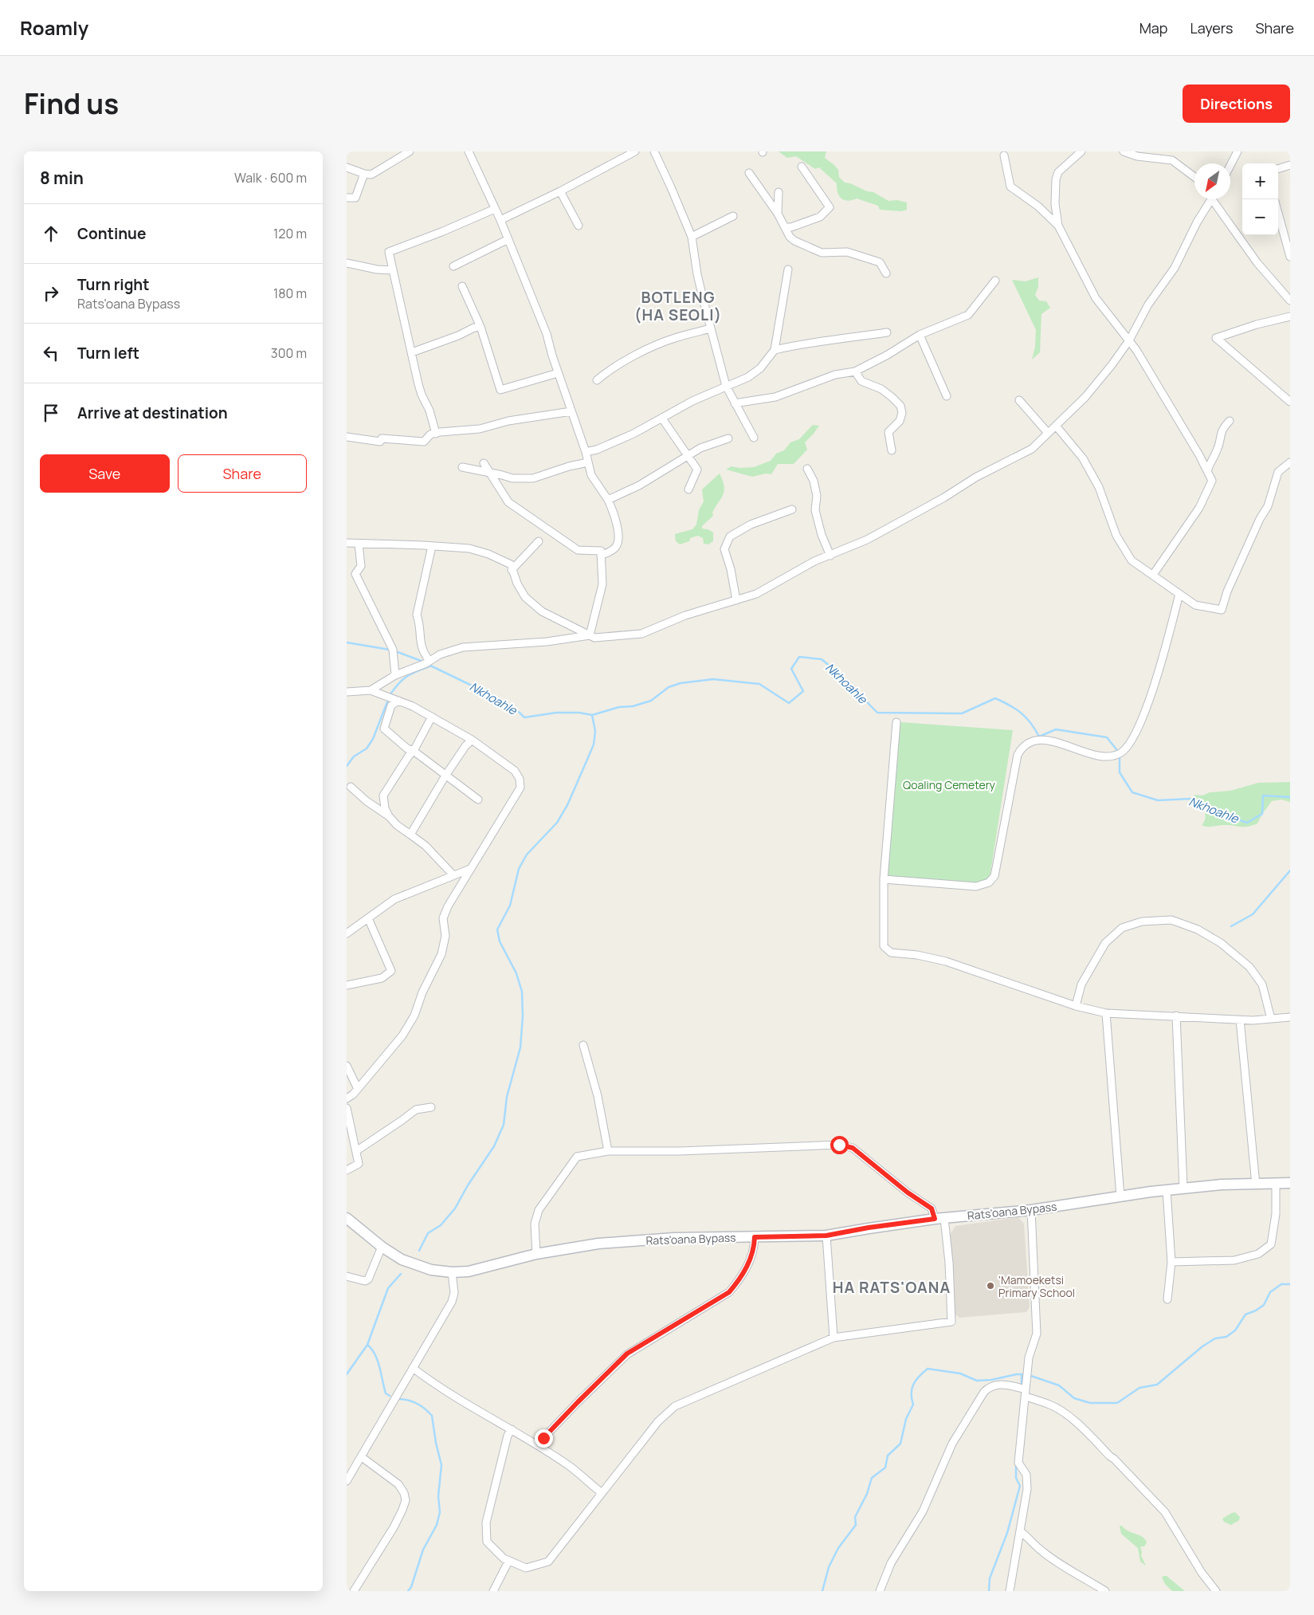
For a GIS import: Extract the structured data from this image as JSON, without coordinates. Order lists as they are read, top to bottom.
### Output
{
  "streets": {
    "street": ["Rats'oana Bypass"]
  },
  "districts": ["BOTLENG (HA SEOLI)", "HA RATS'OANA"],
  "water": ["Nkhoahle"],
  "parks": ["Qoaling Cemetery"],
  "places": ["'Mamoeketsi Primary School"],
  "north": "bottom left",
  "page": {
    "header": "Roamly",
    "nav": ["Map", "Layers", "Share"],
    "title": "Find us",
    "buttons": [
      "Directions",
      ["Save", "Share"]
    ],
    "heading": ["8 min", "Walk · 600 m"],
    "map_buttons": ["+", "−"],
    "list": [
      ["Continue", "120 m"],
      ["Turn right", "Rats'oana Bypass", "180 m"],
      ["Turn left", "300 m"],
      "Arrive at destination"
    ]
  }
}
